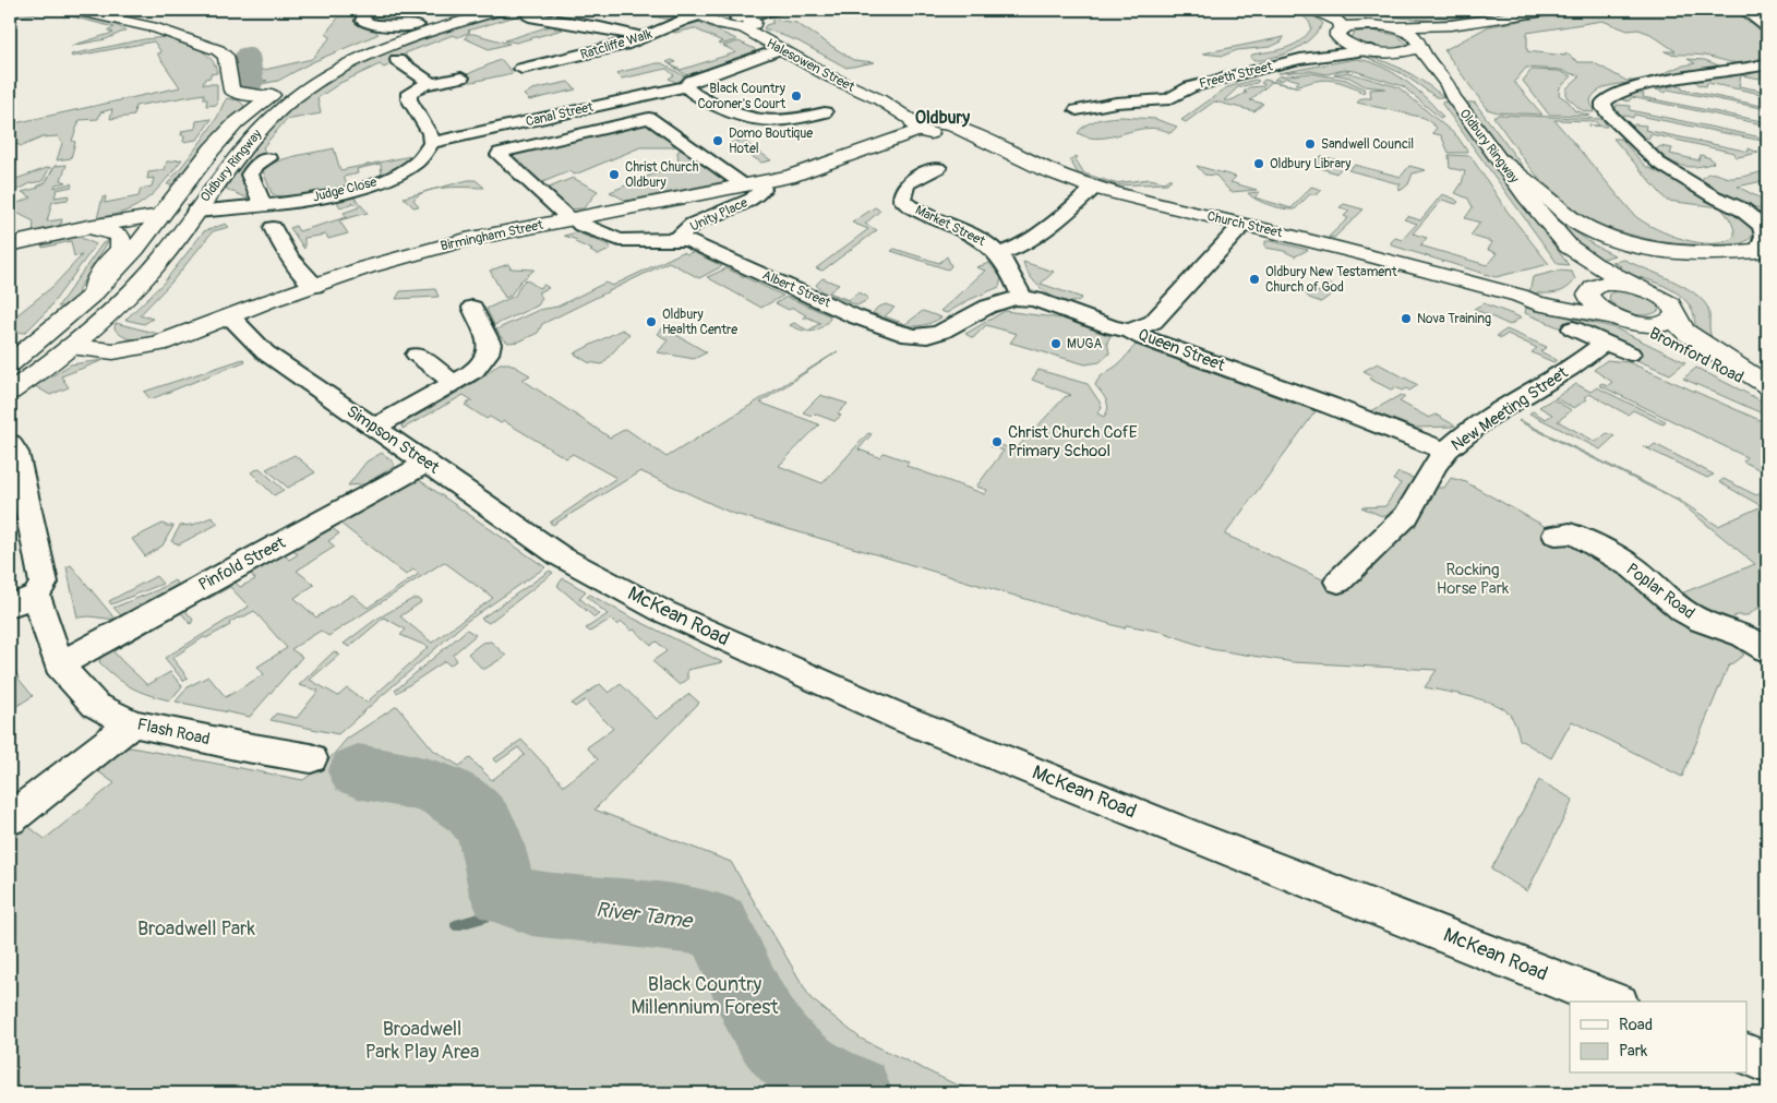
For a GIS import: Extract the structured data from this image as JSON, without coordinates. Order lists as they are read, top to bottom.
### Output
{
  "streets": {
    "main road": [
      "Halesowen Street",
      "Oldbury Ringway",
      "Church Street",
      "Birmingham Street",
      "Bromford Road"
    ],
    "street": [
      "Ratcliffe Walk",
      "Freeth Street",
      "Canal Street",
      "Judge Close",
      "Unity Place",
      "Market Street",
      "Albert Street",
      "Queen Street",
      "New Meeting Street",
      "Simpson Street",
      "Pinfold Street",
      "Poplar Road",
      "McKean Road",
      "Flash Road"
    ]
  },
  "crossings": [
    ["Ratcliffe Walk", "Halesowen Street"],
    ["Halesowen Street", "Canal Street"],
    ["Halesowen Street", "Church Street"],
    ["Halesowen Street", "Birmingham Street"],
    ["Freeth Street", "Oldbury Ringway"],
    ["Canal Street", "Judge Close"],
    ["Oldbury Ringway", "Judge Close"],
    ["Oldbury Ringway", "Church Street"],
    ["Oldbury Ringway", "Birmingham Street"],
    ["Oldbury Ringway", "Bromford Road"],
    ["Unity Place", "Birmingham Street"],
    ["Unity Place", "Albert Street"],
    ["Church Street", "Birmingham Street"],
    ["Church Street", "Bromford Road"],
    ["Market Street", "Queen Street"],
    ["Birmingham Street", "Simpson Street"],
    ["Albert Street", "Queen Street"],
    ["Queen Street", "New Meeting Street"],
    ["Simpson Street", "Pinfold Street"],
    ["Simpson Street", "McKean Road"],
    ["Pinfold Street", "Flash Road"]
  ],
  "districts": ["Oldbury"],
  "water": ["River Tame"],
  "parks": [
    "Rocking Horse Park",
    "Broadwell Park",
    "Black Country Millennium Forest",
    "Broadwell Park Play Area"
  ],
  "places": [
    "Black Country Coroner's Court",
    "Domo Boutique Hotel",
    "Sandwell Council",
    "Oldbury Library",
    "Christ Church Oldbury",
    "Oldbury New Testament Church of God",
    "Nova Training",
    "Oldbury Health Centre",
    "MUGA",
    "Christ Church CofE Primary School"
  ],
  "legend": ["Road", "Park"]
}
